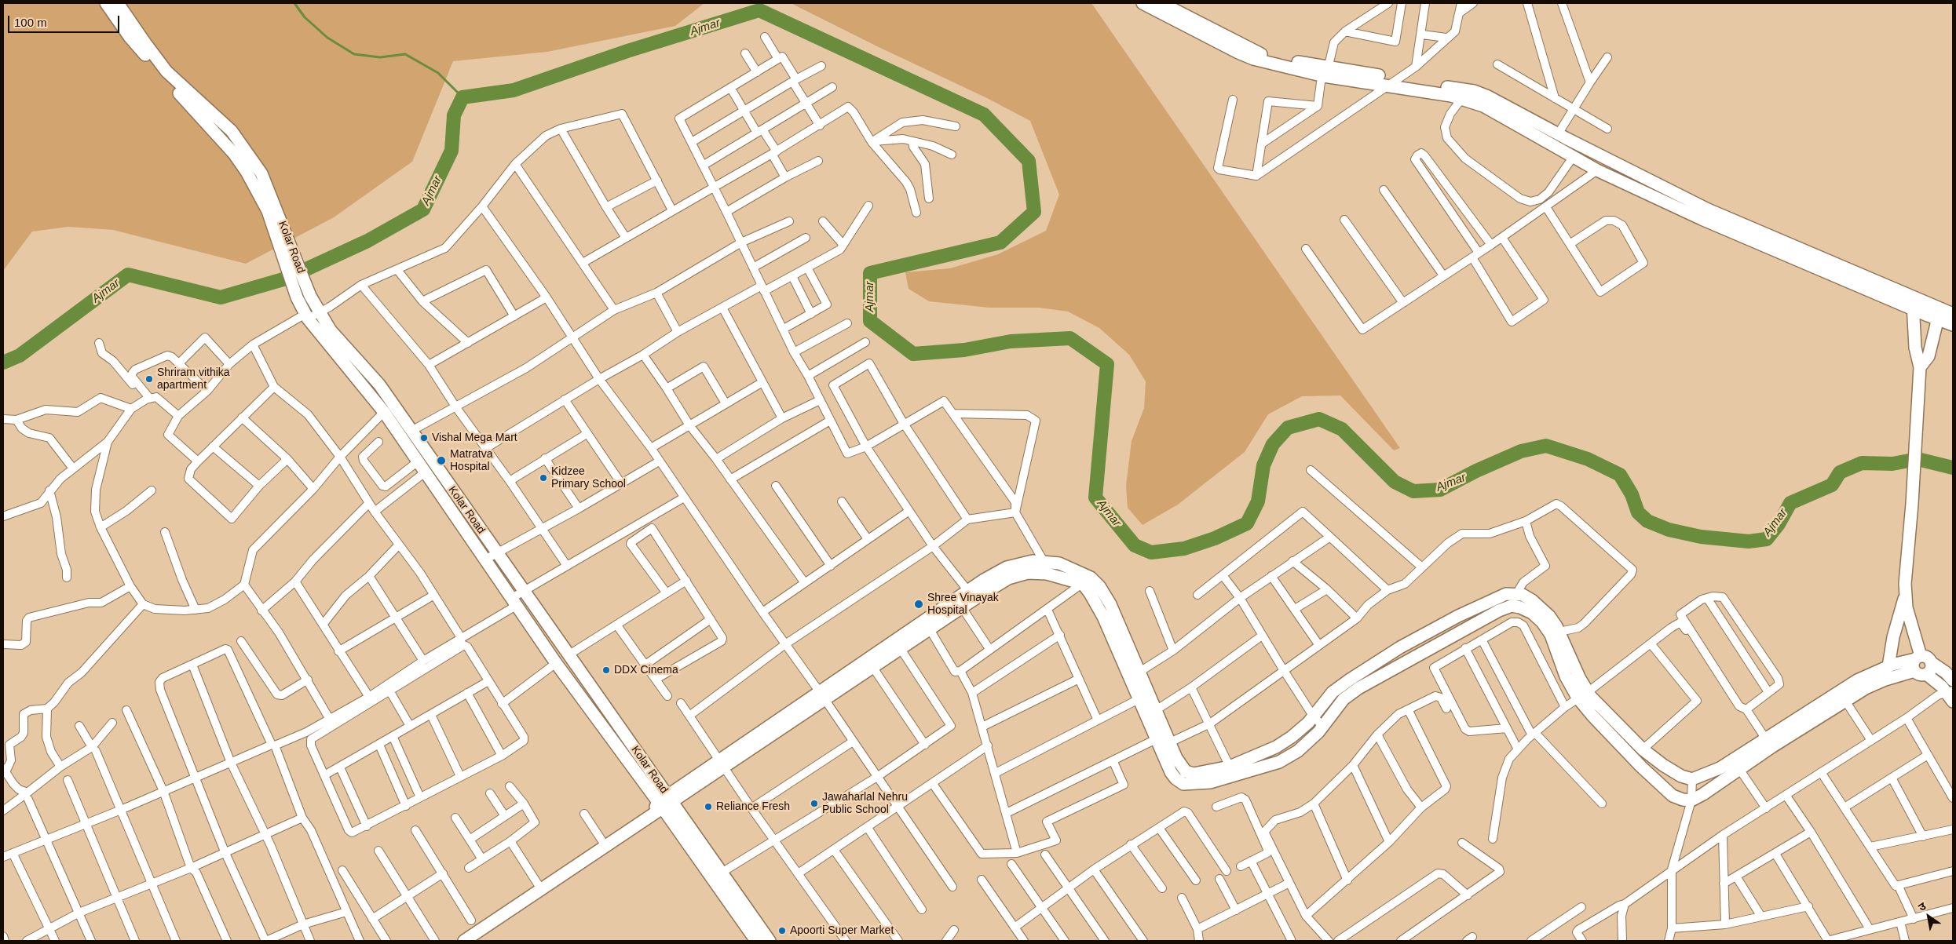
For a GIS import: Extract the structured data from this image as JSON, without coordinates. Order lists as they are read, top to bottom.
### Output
{
  "streets": {
    "street": ["Kolar Road"]
  },
  "water": ["Ajmar"],
  "places": [
    "Shriram vithika apartment",
    "Vishal Mega Mart",
    "Matratva Hospital",
    "Kidzee Primary School",
    "Shree Vinayak Hospital",
    "DDX Cinema",
    "Jawaharlal Nehru Public School",
    "Reliance Fresh",
    "Apoorti Super Market"
  ],
  "scale_bar": "100 m",
  "north": "top left"
}
